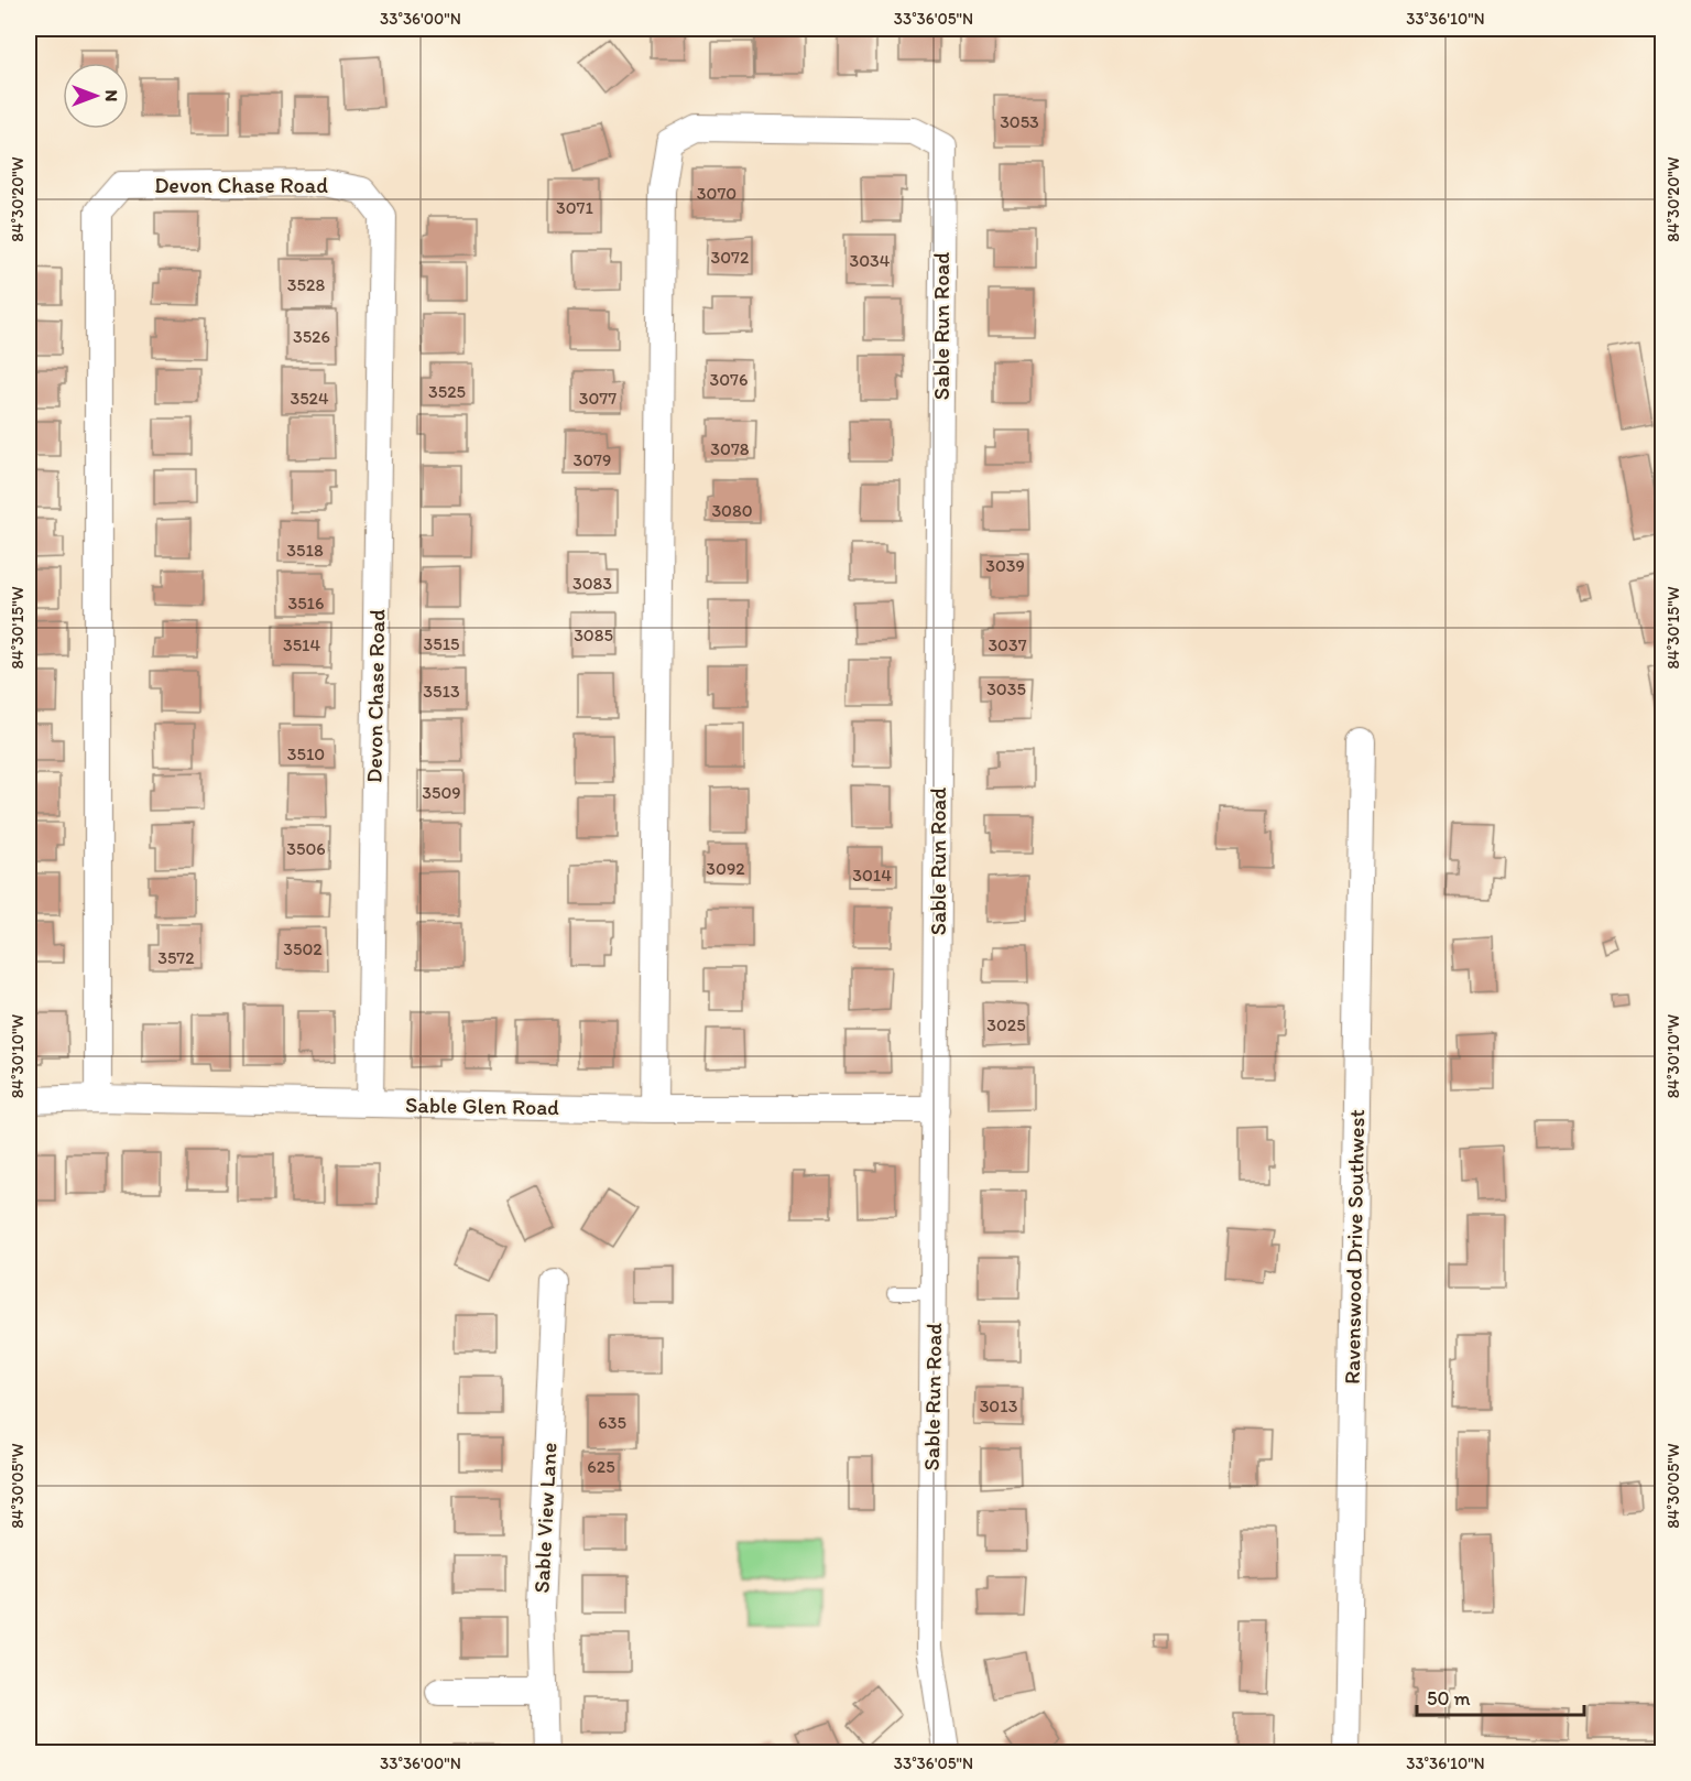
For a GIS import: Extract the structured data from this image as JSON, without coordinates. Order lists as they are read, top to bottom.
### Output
{
  "streets": {
    "street": [
      "Devon Chase Road",
      "Sable Run Road",
      "Sable Glen Road",
      "Ravenswood Drive Southwest",
      "Sable View Lane"
    ]
  },
  "crossings": [
    ["Devon Chase Road", "Sable Glen Road"],
    ["Sable Run Road", "Sable Glen Road"]
  ],
  "house_numbers": [
    "3053",
    "3070",
    "3071",
    "3072",
    "3034",
    "3528",
    "3526",
    "3076",
    "3525",
    "3524",
    "3077",
    "3078",
    "3079",
    "3080",
    "3518",
    "3039",
    "3083",
    "3516",
    "3085",
    "3515",
    "3514",
    "3037",
    "3035",
    "3513",
    "3510",
    "3509",
    "3506",
    "3092",
    "3014",
    "3502",
    "3572",
    "3025",
    "3013",
    "635",
    "625"
  ],
  "scale_bar": "50 m",
  "north": "right",
  "coordinates": [
    "33°36'00\"N",
    "33°36'05\"N",
    "33°36'10\"N",
    "84°30'20\"W",
    "84°30'15\"W",
    "84°30'10\"W",
    "84°30'05\"W"
  ]
}
